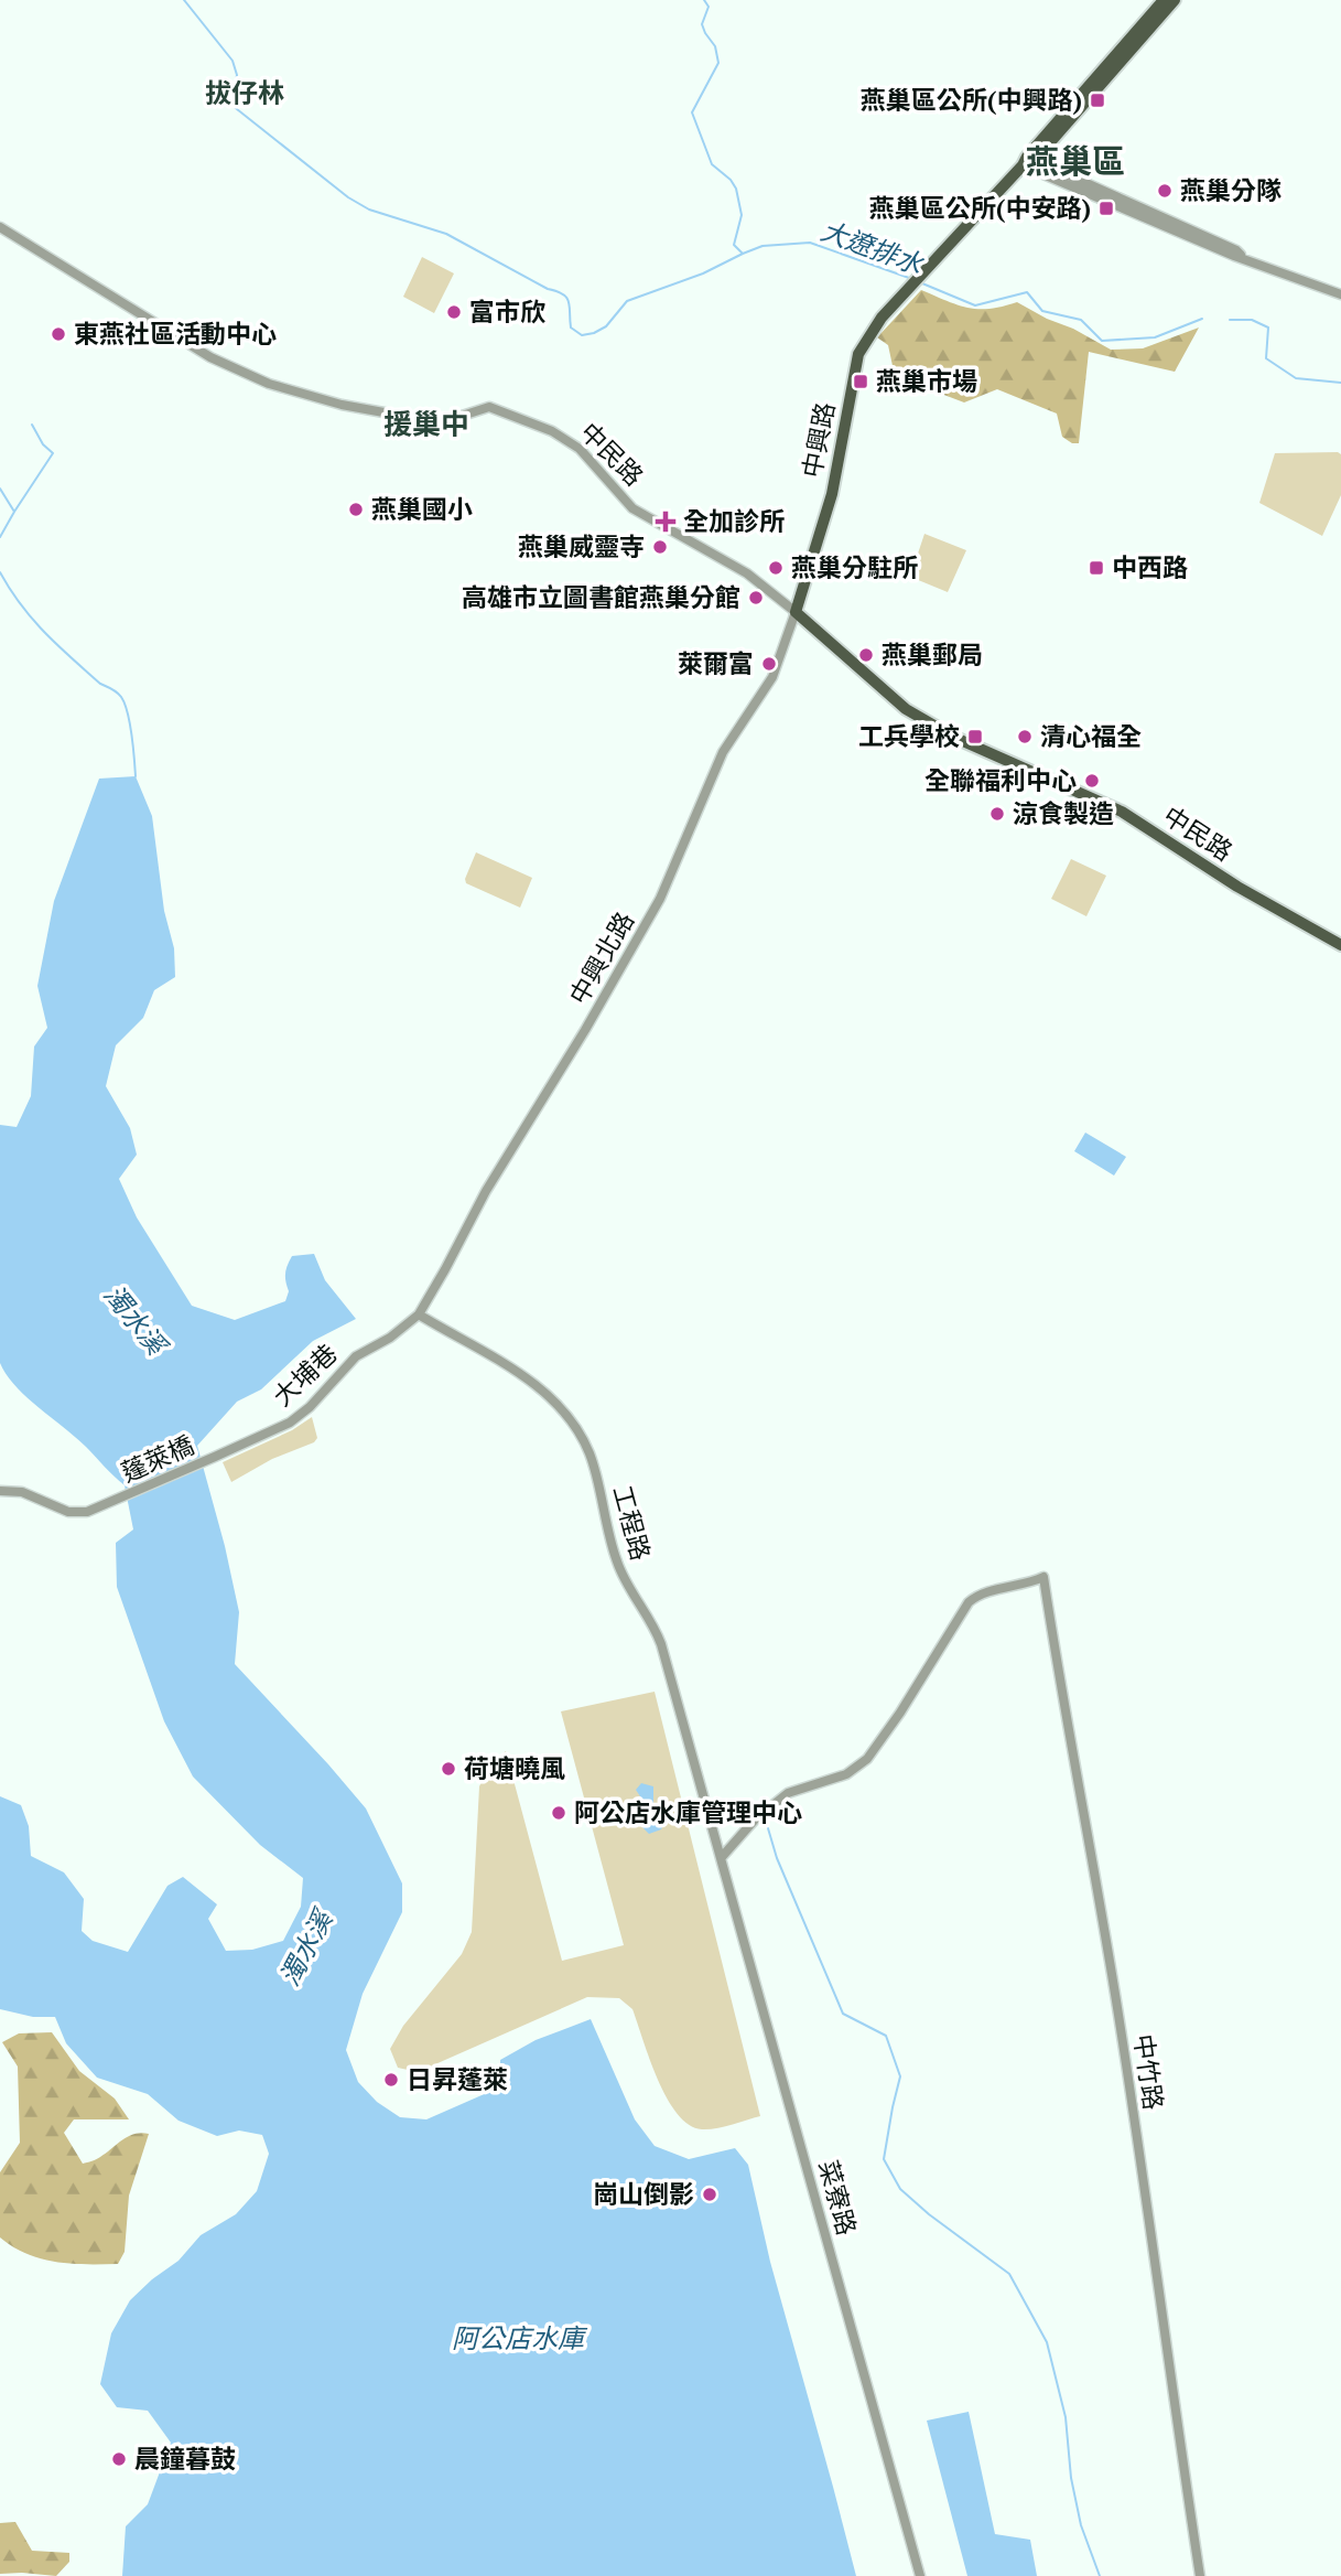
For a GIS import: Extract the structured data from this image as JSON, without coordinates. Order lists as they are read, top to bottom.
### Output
{
  "streets": {
    "main road": ["中興路", "中民路"],
    "street": [
      "中興北路",
      "大埔巷",
      "蓬萊橋",
      "工程路",
      "中竹路",
      "菜寮路"
    ]
  },
  "crossings": [
    ["中興路", "中民路"],
    ["中興路", "中興北路"],
    ["中民路", "中興北路"],
    ["中興北路", "大埔巷"],
    ["中興北路", "工程路"],
    ["大埔巷", "蓬萊橋"],
    ["大埔巷", "工程路"],
    ["工程路", "中竹路"],
    ["工程路", "菜寮路"],
    ["中竹路", "菜寮路"]
  ],
  "districts": ["拔仔林", "燕巢區", "援巢中"],
  "water": ["大遼排水", "濁水溪", "阿公店水庫"],
  "places": {
    "transit": [
      "燕巢區公所(中興路)",
      "燕巢區公所(中安路)",
      "燕巢市場",
      "中西路",
      "工兵學校"
    ],
    "other": [
      "燕巢分隊",
      "富市欣",
      "東燕社區活動中心",
      "燕巢國小",
      "燕巢威靈寺",
      "燕巢分駐所",
      "高雄市立圖書館燕巢分館",
      "燕巢郵局",
      "萊爾富",
      "清心福全",
      "全聯福利中心",
      "涼食製造",
      "荷塘曉風",
      "阿公店水庫管理中心",
      "日昇蓬萊",
      "崗山倒影",
      "晨鐘暮鼓"
    ],
    "health": ["全加診所"]
  }
}
